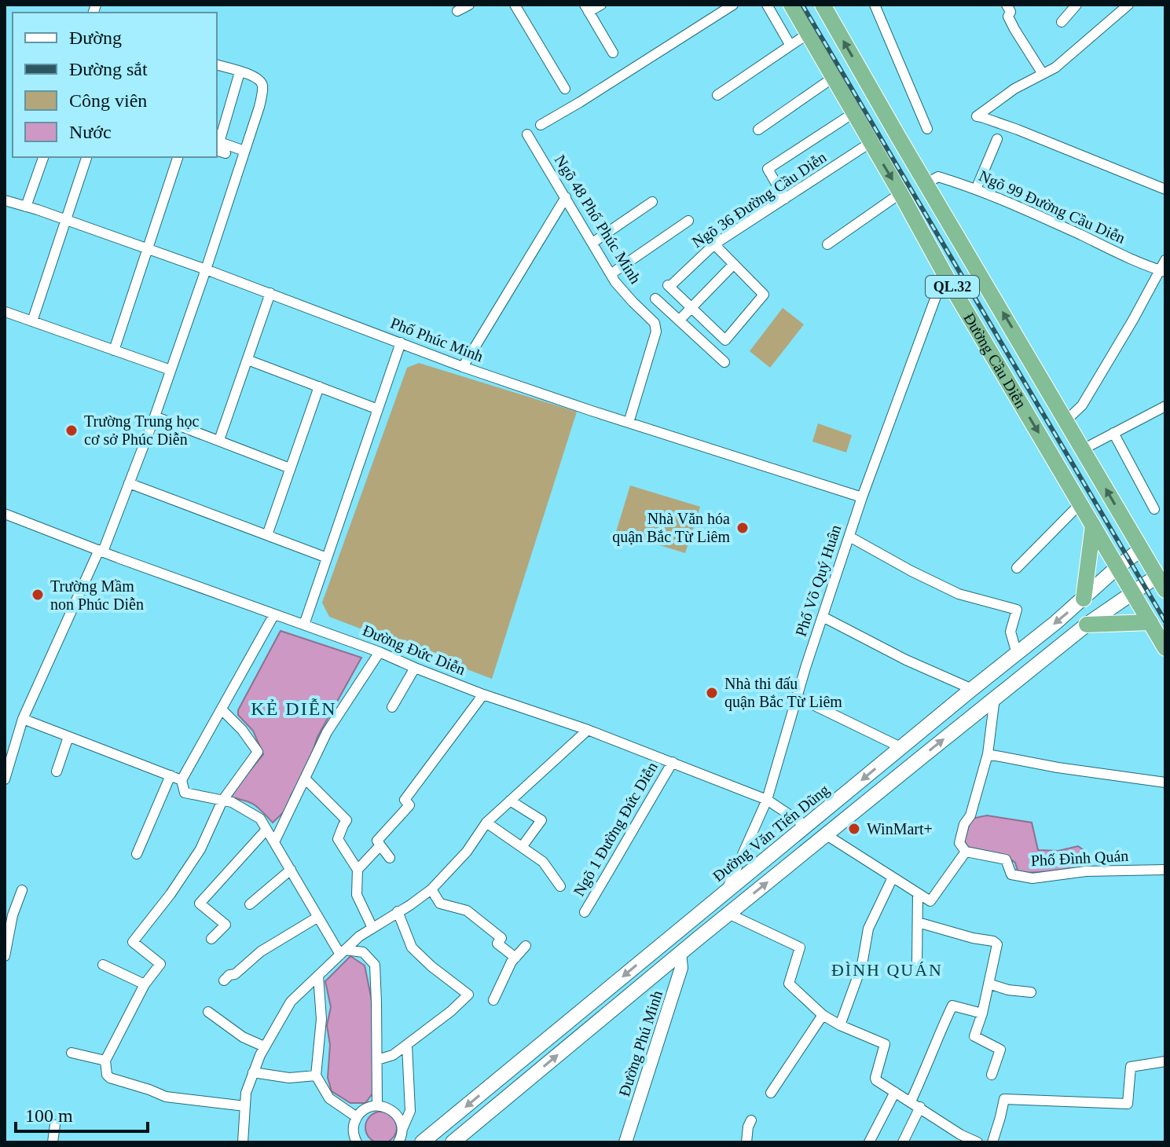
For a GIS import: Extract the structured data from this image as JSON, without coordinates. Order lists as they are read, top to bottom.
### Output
{
  "streets": {
    "highway": ["QL.32", "Đường Cầu Diễn"],
    "main road": ["Đường Văn Tiến Dũng"],
    "street": [
      "Ngõ 36 Đường Cầu Diễn",
      "Ngõ 99 Đường Cầu Diễn",
      "Ngõ 48 Phố Phúc Minh",
      "Phố Phúc Minh",
      "Phố Võ Quý Huân",
      "Đường Đức Diễn",
      "Ngõ 1 Đường Đức Diễn",
      "Phố Đình Quán",
      "Đường Phú Minh"
    ]
  },
  "crossings": [
    ["Ngõ 36 Đường Cầu Diễn", "Đường Cầu Diễn"],
    ["Ngõ 99 Đường Cầu Diễn", "Đường Cầu Diễn"],
    ["Ngõ 48 Phố Phúc Minh", "Phố Phúc Minh"],
    ["Phố Phúc Minh", "Phố Võ Quý Huân"],
    ["Đường Cầu Diễn", "Phố Võ Quý Huân"],
    ["Đường Cầu Diễn", "Đường Văn Tiến Dũng"],
    ["Phố Võ Quý Huân", "Đường Đức Diễn"],
    ["Phố Võ Quý Huân", "Đường Văn Tiến Dũng"],
    ["Đường Đức Diễn", "Ngõ 1 Đường Đức Diễn"],
    ["Đường Đức Diễn", "Đường Văn Tiến Dũng"]
  ],
  "districts": ["KẺ DIỄN", "ĐÌNH QUÁN"],
  "places": [
    "Trường Trung học cơ sở Phúc Diễn",
    "Nhà Văn hóa quận Bắc Từ Liêm",
    "Trường Mầm non Phúc Diễn",
    "Nhà thi đấu quận Bắc Từ Liêm",
    "WinMart+"
  ],
  "legend": [
    "Đường",
    "Đường sắt",
    "Công viên",
    "Nước"
  ],
  "scale_bar": "100 m"
}
